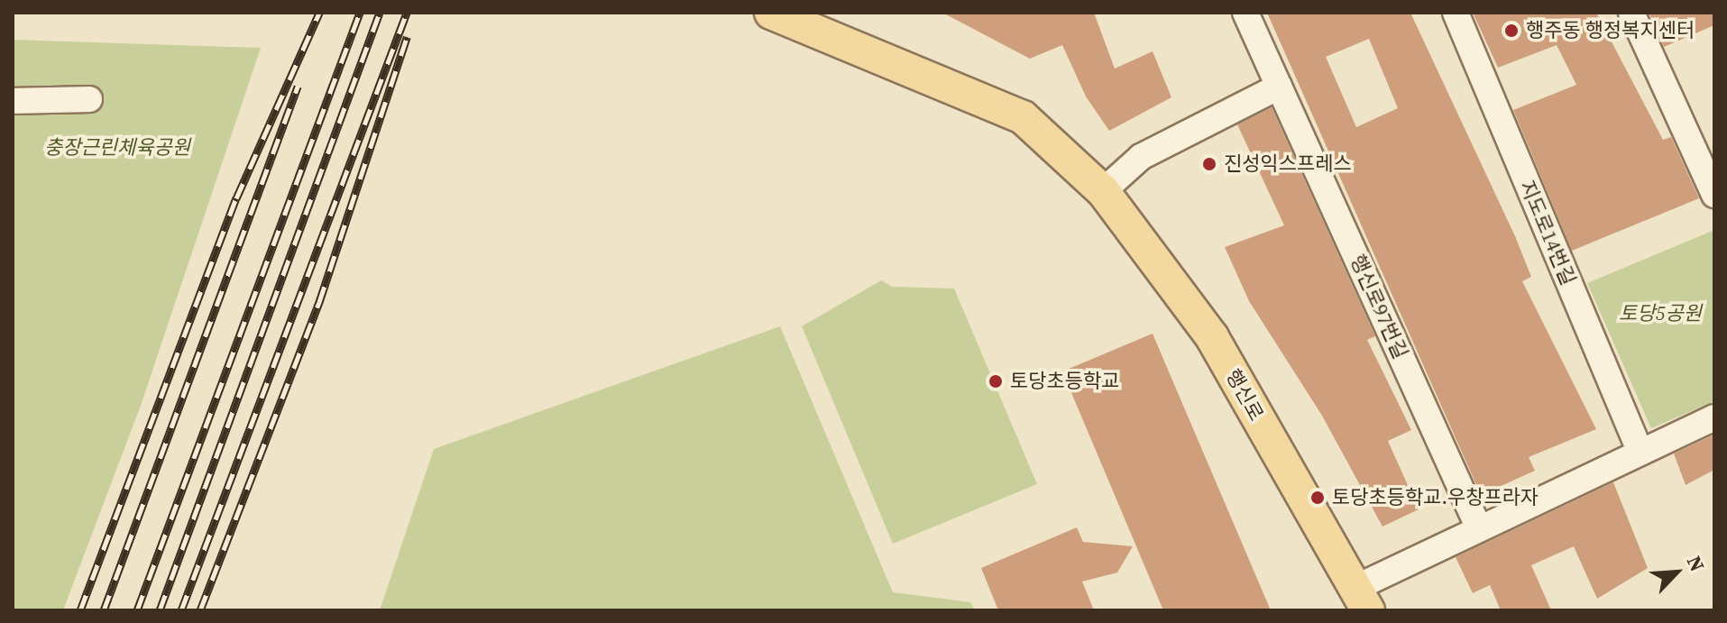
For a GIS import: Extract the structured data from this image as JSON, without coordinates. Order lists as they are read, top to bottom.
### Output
{
  "streets": {
    "main road": ["행신로"],
    "street": ["지도로14번길", "행신로97번길"]
  },
  "parks": ["충장근린체육공원", "토당5공원"],
  "places": [
    "행주동 행정복지센터",
    "진성익스프레스",
    "토당초등학교",
    "토당초등학교.우창프라자"
  ],
  "north": "top right"
}
